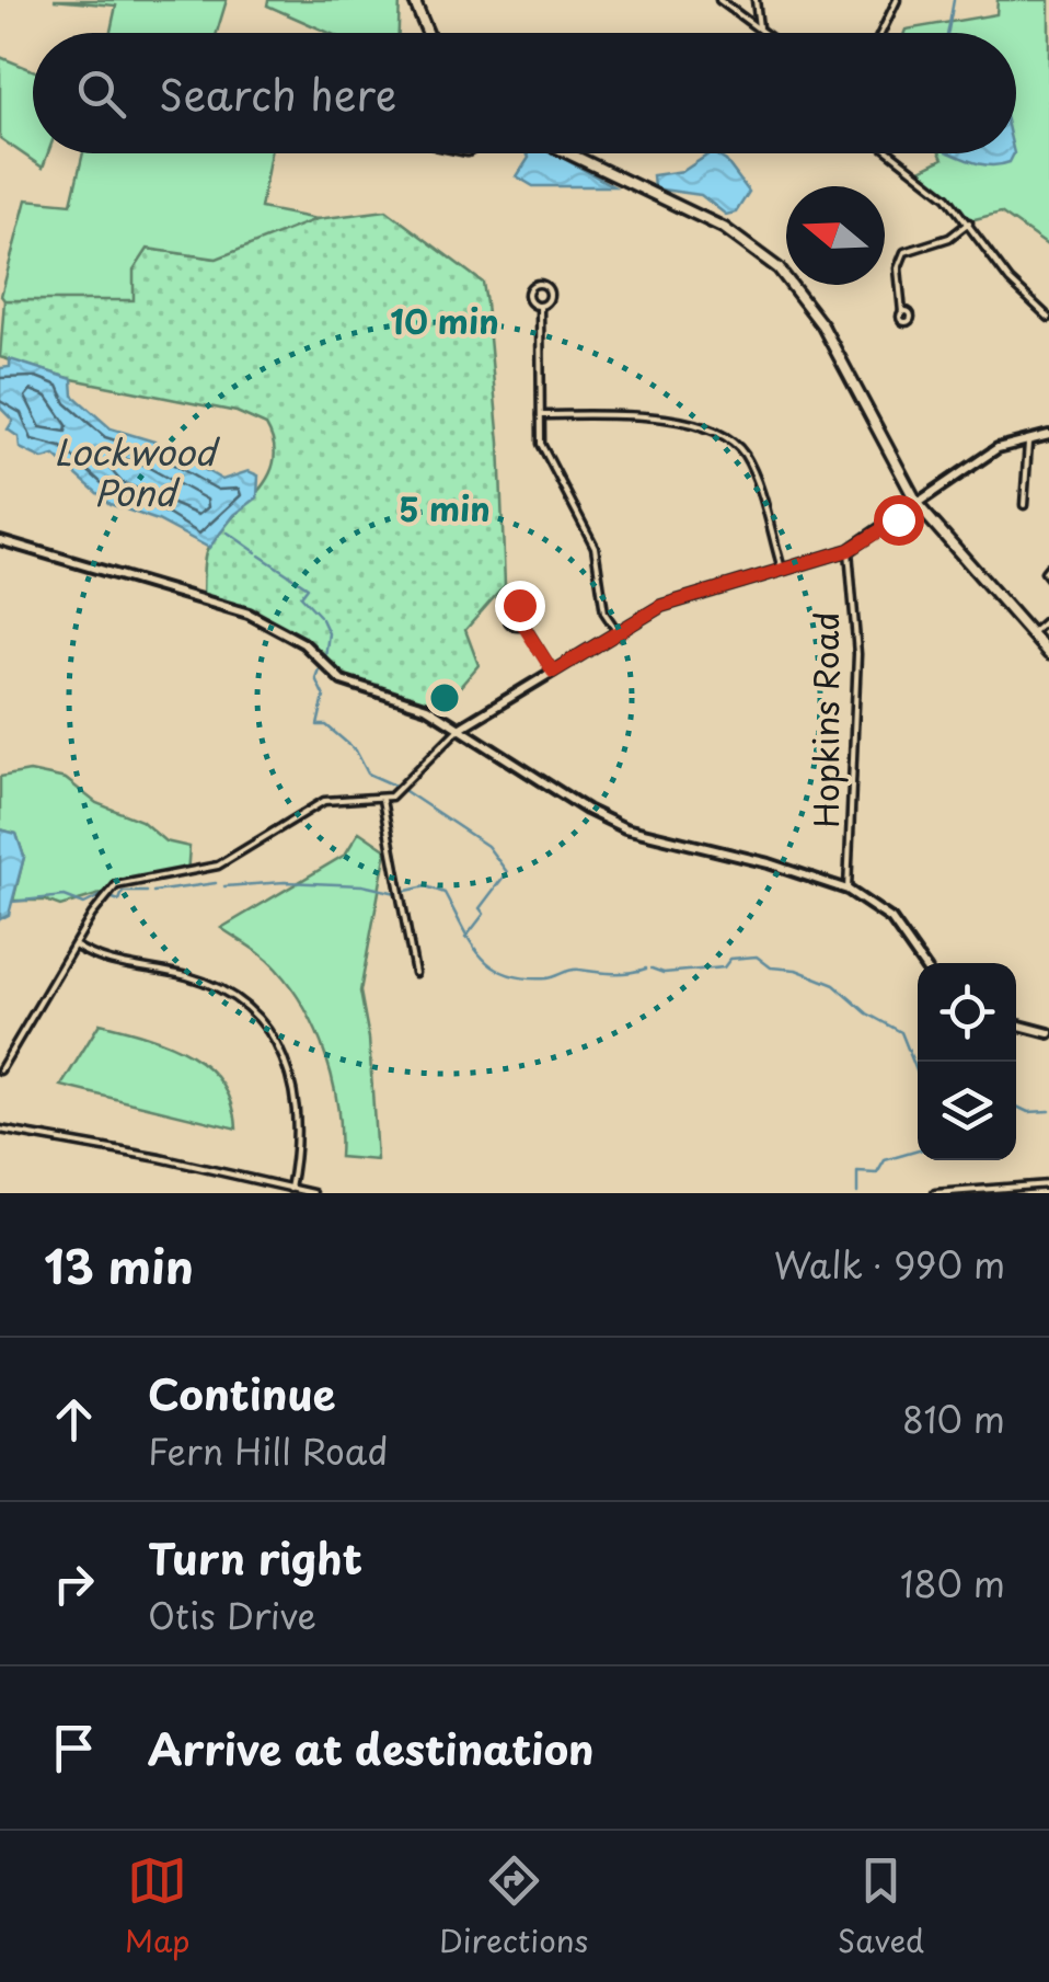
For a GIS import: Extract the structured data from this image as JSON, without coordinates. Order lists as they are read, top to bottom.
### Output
{
  "streets": {
    "street": ["Hopkins Road"]
  },
  "water": ["Lockwood Pond"],
  "north": "left",
  "page": {
    "search": "Search here",
    "heading": ["13 min", "Walk · 990 m"],
    "list": [
      ["Continue", "Fern Hill Road", "810 m"],
      ["Turn right", "Otis Drive", "180 m"],
      "Arrive at destination"
    ],
    "nav": ["Map", "Directions", "Saved"]
  },
  "rings": ["10 min", "5 min"]
}
